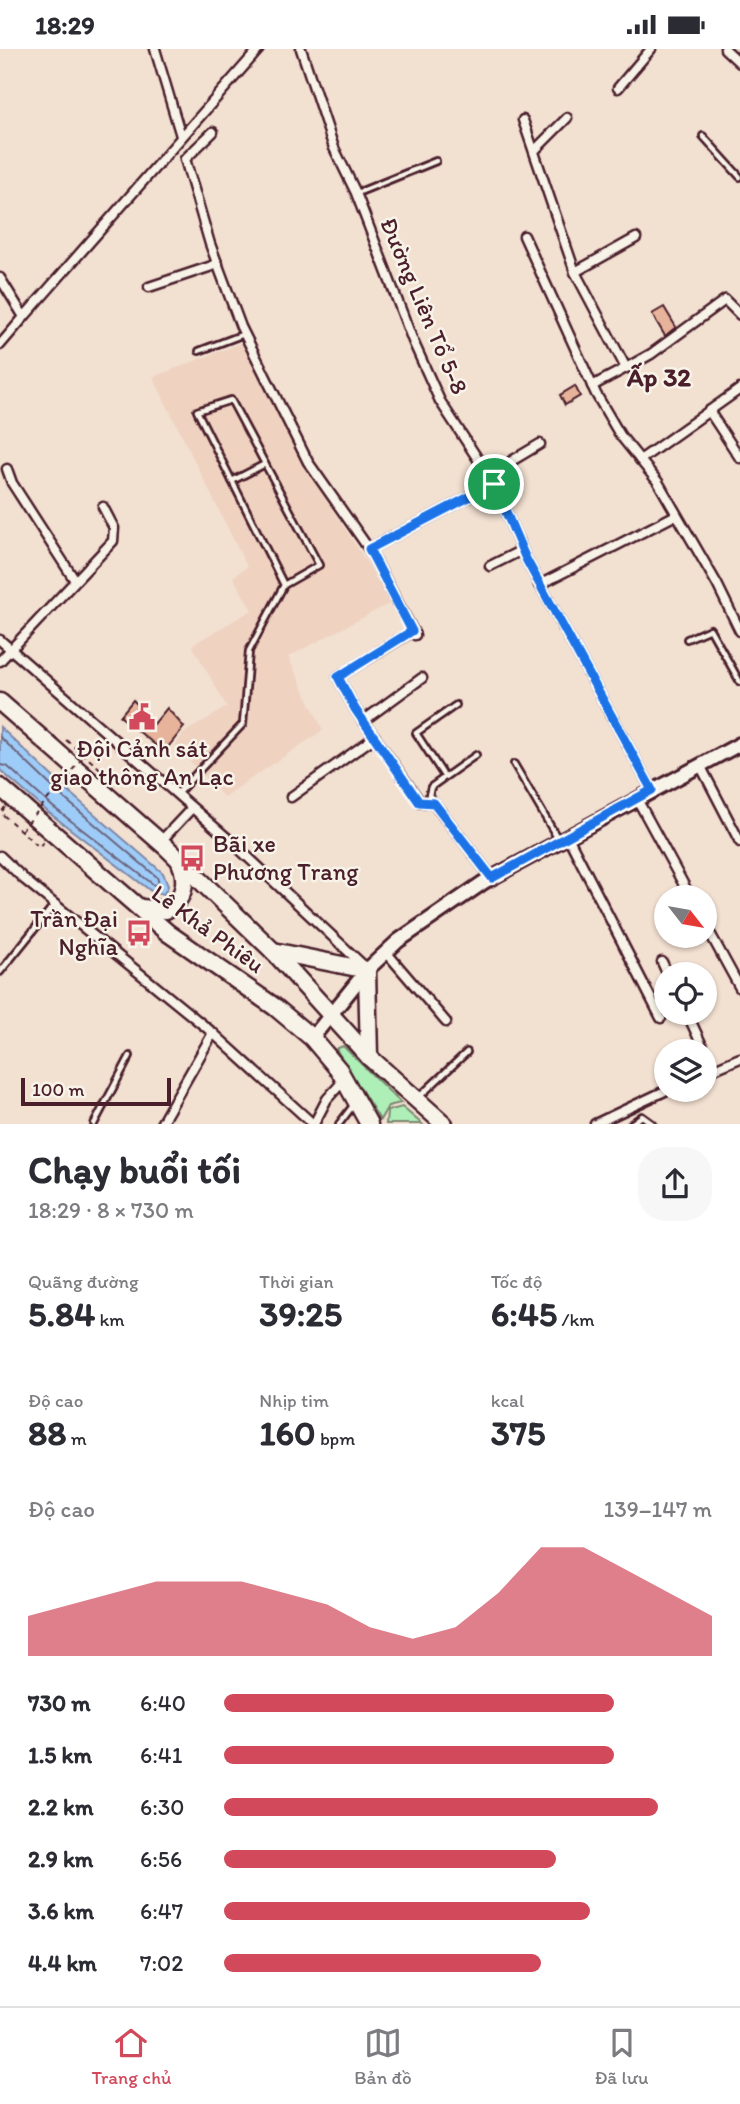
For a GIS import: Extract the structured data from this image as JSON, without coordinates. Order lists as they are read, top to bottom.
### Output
{
  "streets": {
    "highway": ["Lê Khả Phiêu"],
    "street": ["Đường Liên Tổ 5-8"]
  },
  "districts": ["Ấp 32"],
  "places": {
    "public building": ["Đội Cảnh sát giao thông An Lạc"],
    "bus stop": ["Bãi xe Phương Trang", "Trần Đại Nghĩa"]
  },
  "scale_bar": "100 m",
  "north": "bottom right",
  "page": {
    "status": "18:29",
    "scale": "100 m",
    "heading": ["Chạy buổi tối", "18:29 · 8 × 730 m"],
    "stats": [
      ["Quãng đường", "5.84 km"],
      ["Thời gian", "39:25"],
      ["Tốc độ", "6:45 /km"],
      ["Độ cao", "88 m"],
      ["Nhịp tim", "160 bpm"],
      ["kcal", "375"]
    ],
    "chart": ["Độ cao", "139–147 m"],
    "list": [
      {
        "name": "730 m",
        "note": "6:40"
      },
      {
        "name": "1.5 km",
        "note": "6:41"
      },
      {
        "name": "2.2 km",
        "note": "6:30"
      },
      {
        "name": "2.9 km",
        "note": "6:56"
      },
      {
        "name": "3.6 km",
        "note": "6:47"
      },
      {
        "name": "4.4 km",
        "note": "7:02"
      }
    ],
    "tabs": ["Trang chủ", "Bản đồ", "Đã lưu"]
  }
}
